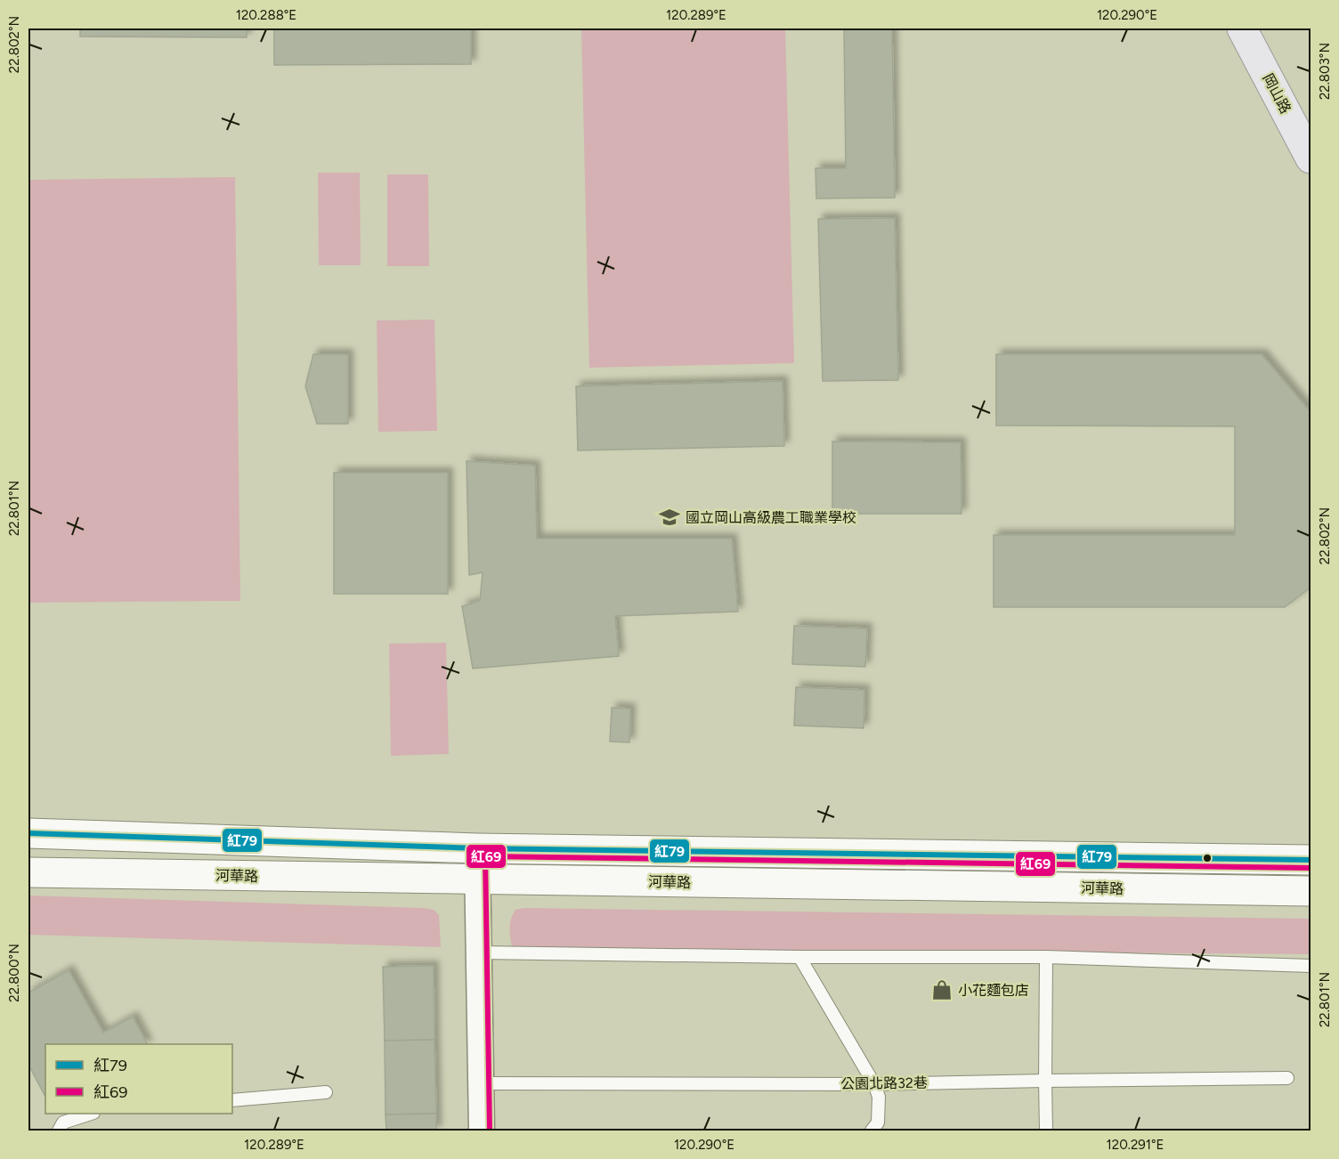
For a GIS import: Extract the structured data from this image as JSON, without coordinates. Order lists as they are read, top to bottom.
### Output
{
  "streets": {
    "main road": ["岡山路"],
    "street": ["河華路"],
    "lane": ["公園北路32巷"]
  },
  "places": {
    "school or university": ["國立岡山高級農工職業學校"],
    "shop": ["小花麵包店"]
  },
  "lines": ["transit line 紅79", "transit line 紅69"],
  "legend": ["紅79", "紅69"],
  "coordinates": [
    "120.288°E",
    "120.289°E",
    "120.290°E",
    "22.802°N",
    "22.803°N",
    "22.801°N",
    "22.800°N",
    "120.291°E"
  ]
}
